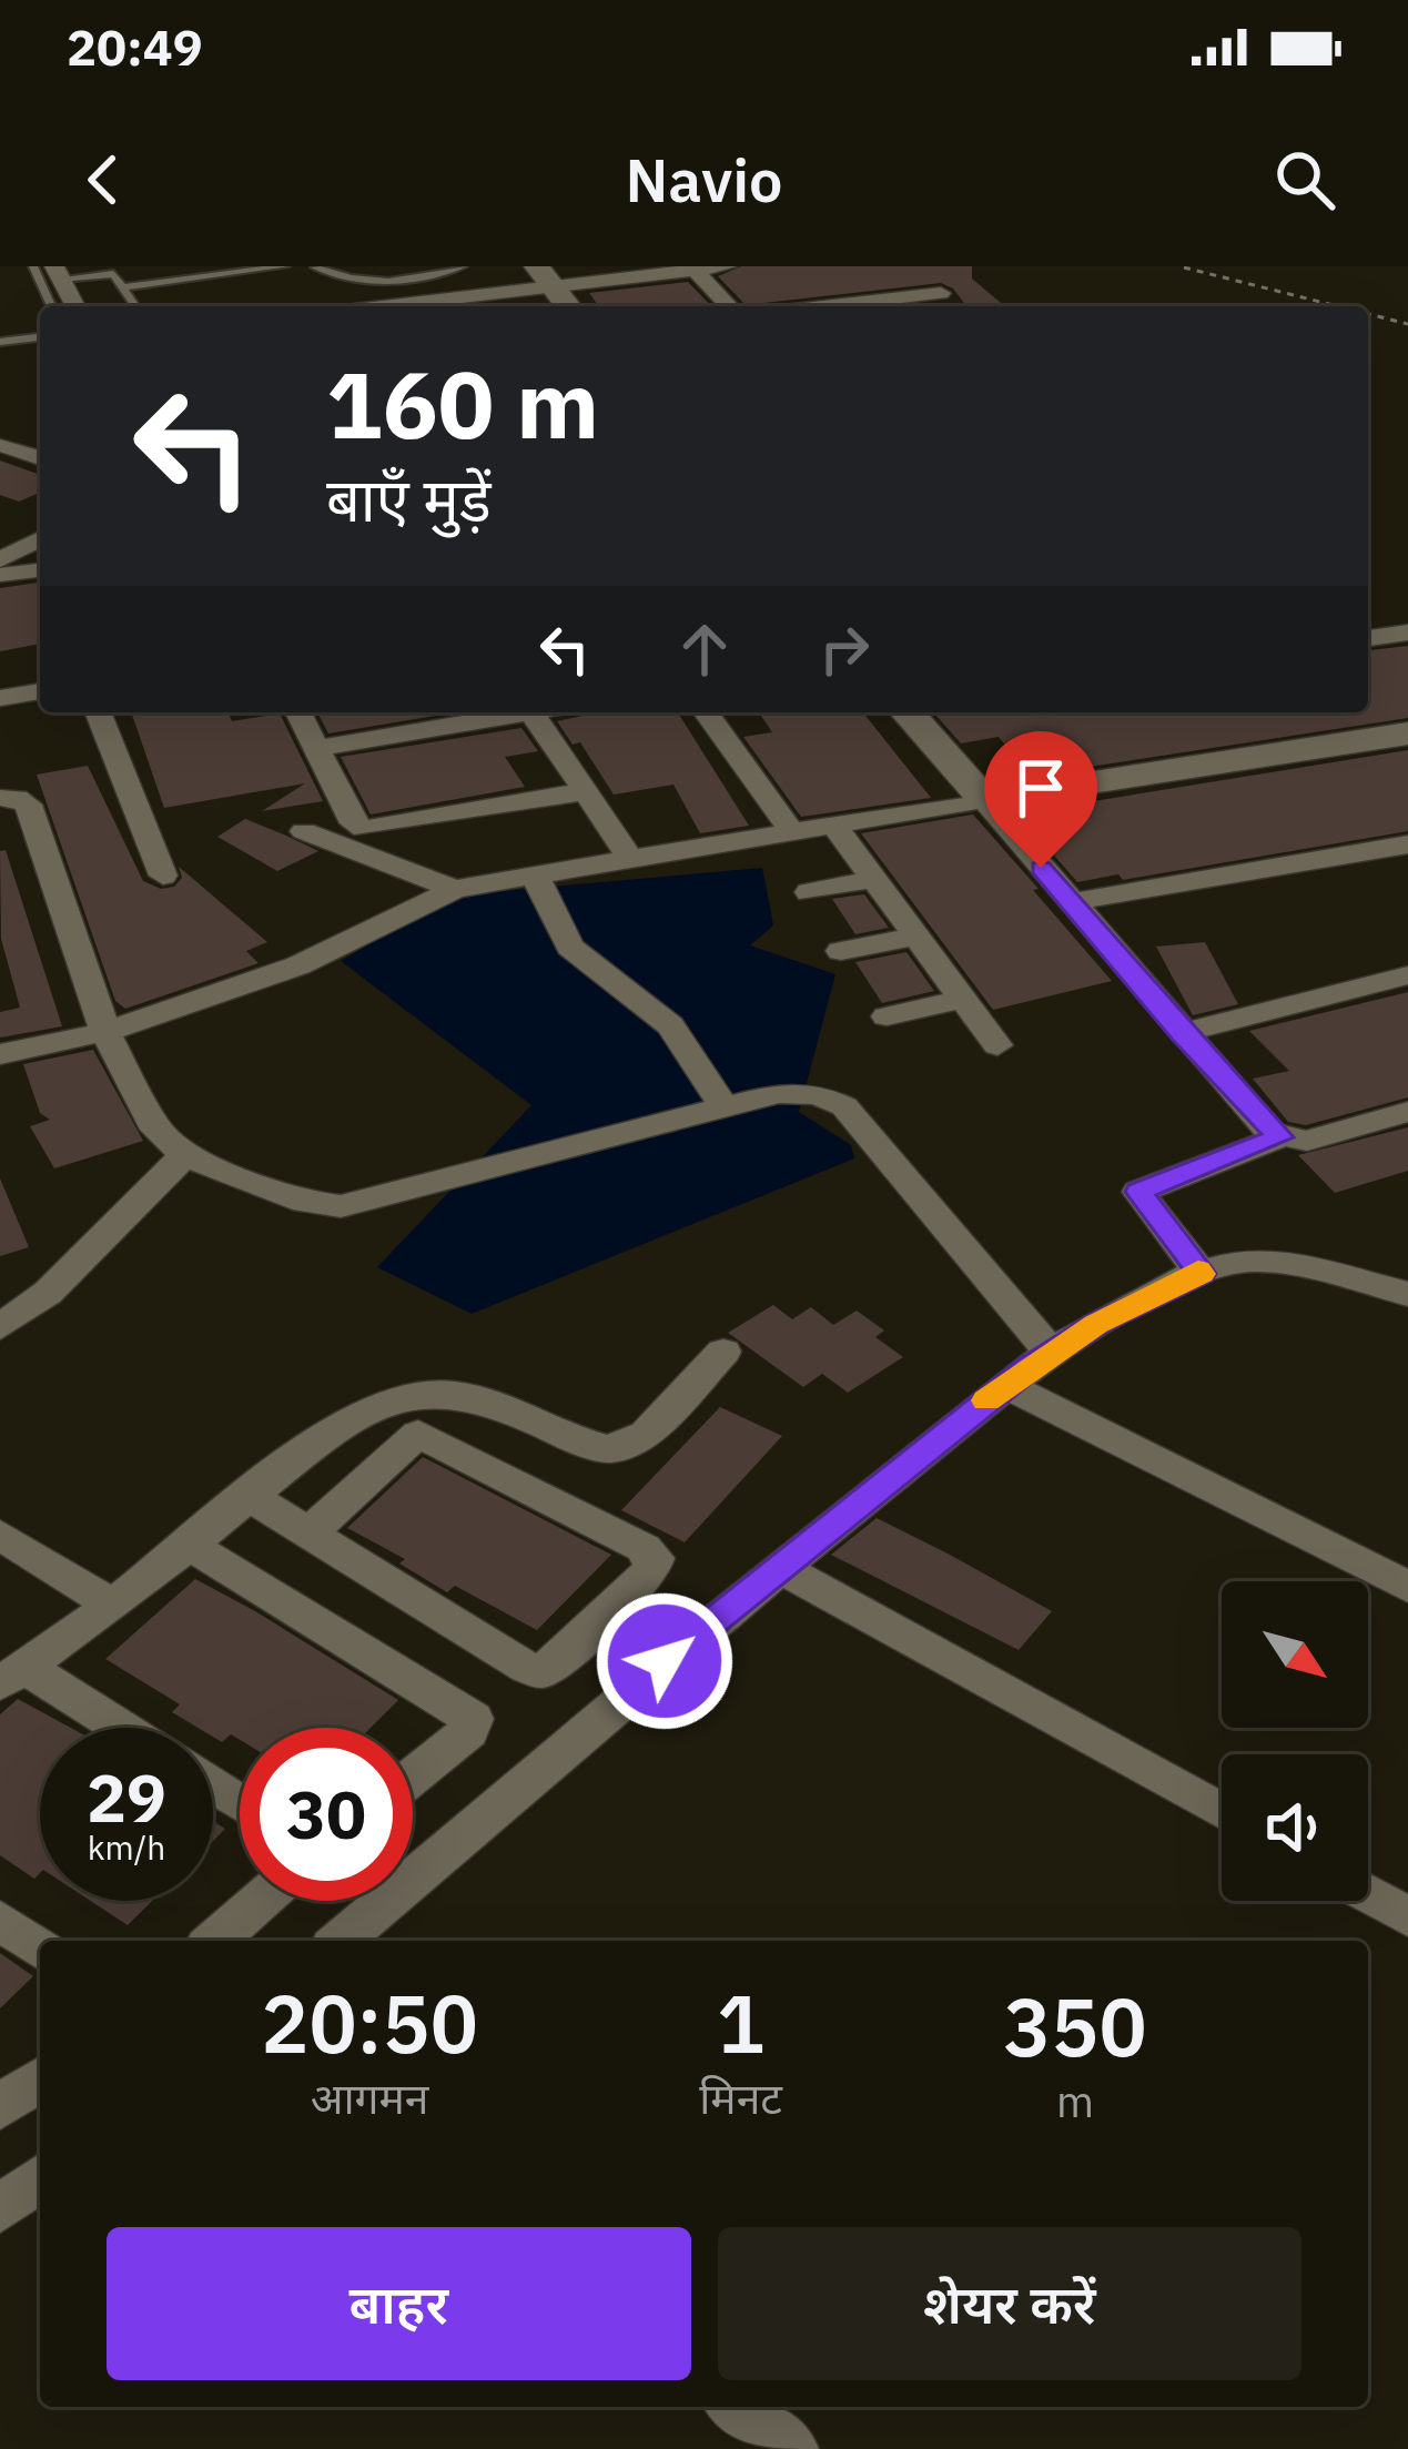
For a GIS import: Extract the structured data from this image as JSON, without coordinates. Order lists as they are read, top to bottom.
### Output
{
  "north": "bottom right",
  "page": {
    "status": "20:49",
    "header": "Navio",
    "turn": ["160 m", "बाएँ मुड़ें"],
    "speed": "29 km/h",
    "limit": "30",
    "eta": [
      "20:50",
      "आगमन",
      "1",
      "मिनट",
      "350",
      "m"
    ],
    "buttons": ["बाहर", "शेयर करें"]
  }
}
